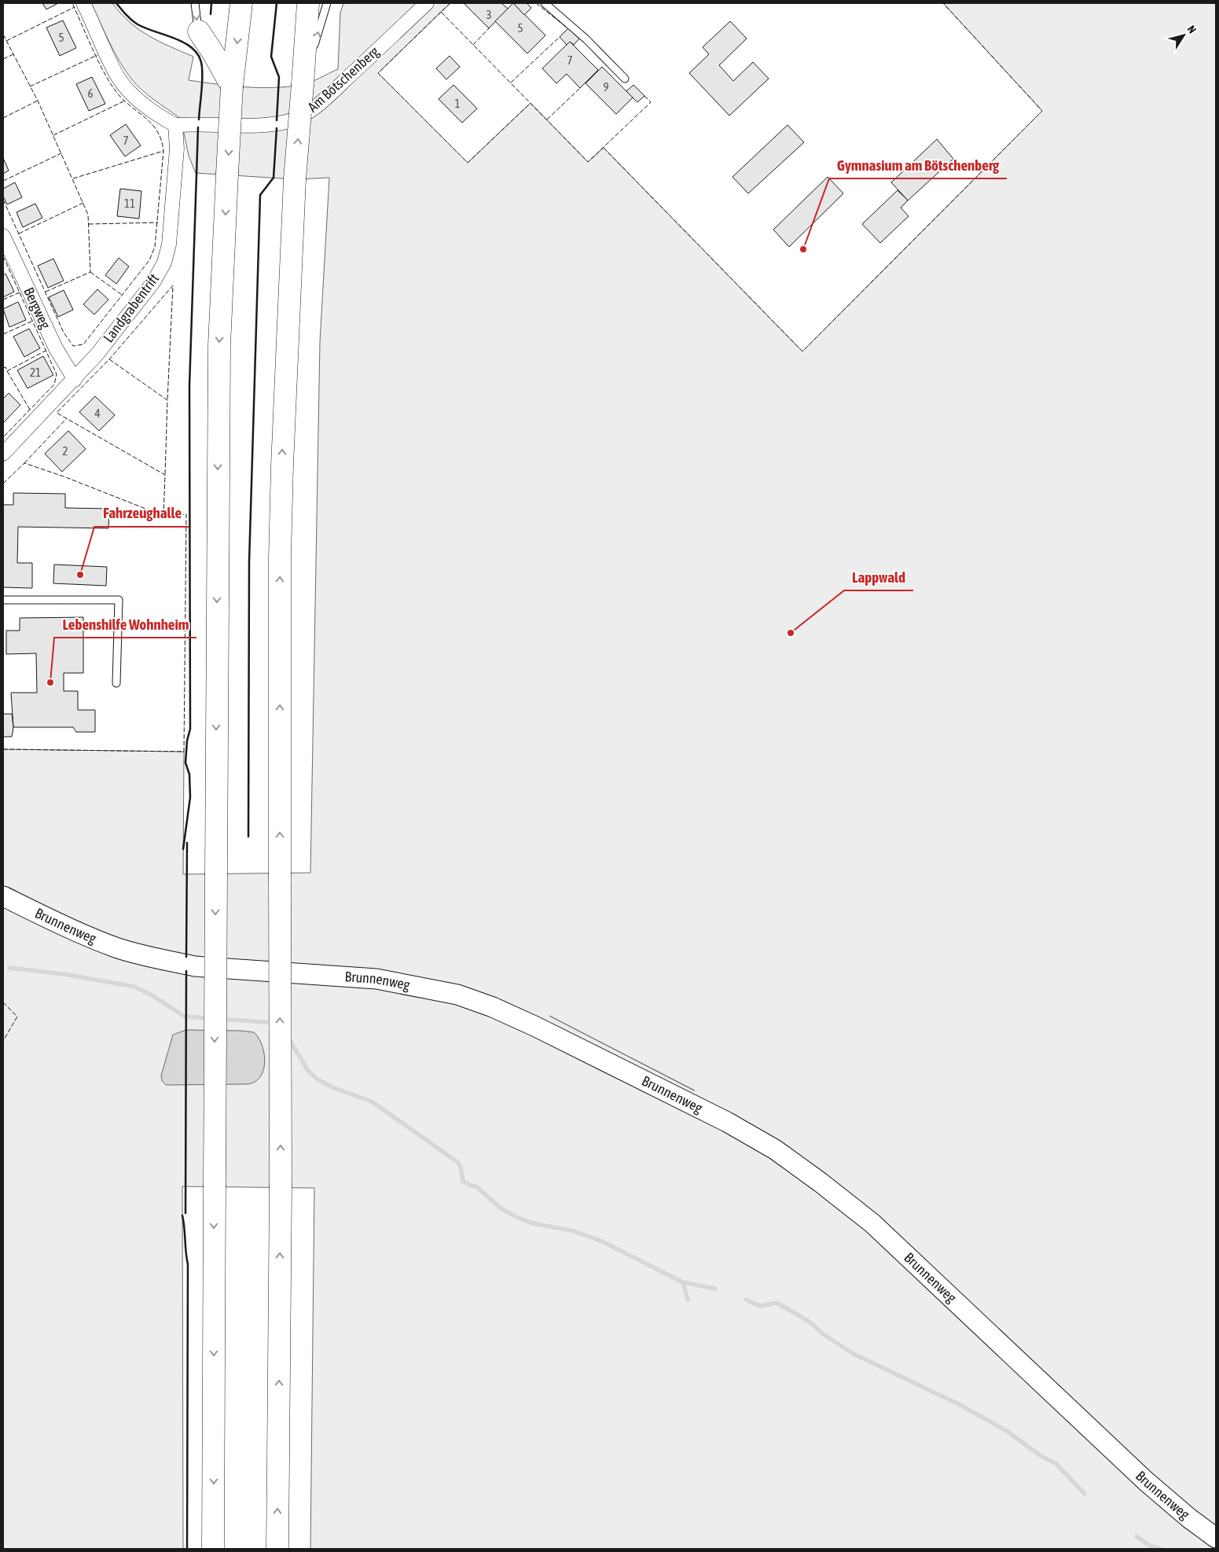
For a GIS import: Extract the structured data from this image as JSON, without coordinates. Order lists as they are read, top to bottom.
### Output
{
  "streets": {
    "main road": ["Brunnenweg"],
    "street": ["Am Bötschenberg", "Bergweg", "Landgrabentrift"]
  },
  "crossings": [
    ["Am Bötschenberg", "Landgrabentrift"],
    ["Bergweg", "Landgrabentrift"]
  ],
  "places": [
    "Gymnasium am Bötschenberg",
    "Fahrzeughalle",
    "Lappwald",
    "Lebenshilfe Wohnheim"
  ],
  "house_numbers": [
    "3",
    "5",
    "5",
    "7",
    "9",
    "6",
    "1",
    "7",
    "11",
    "21",
    "4",
    "2"
  ],
  "north": "top right"
}
